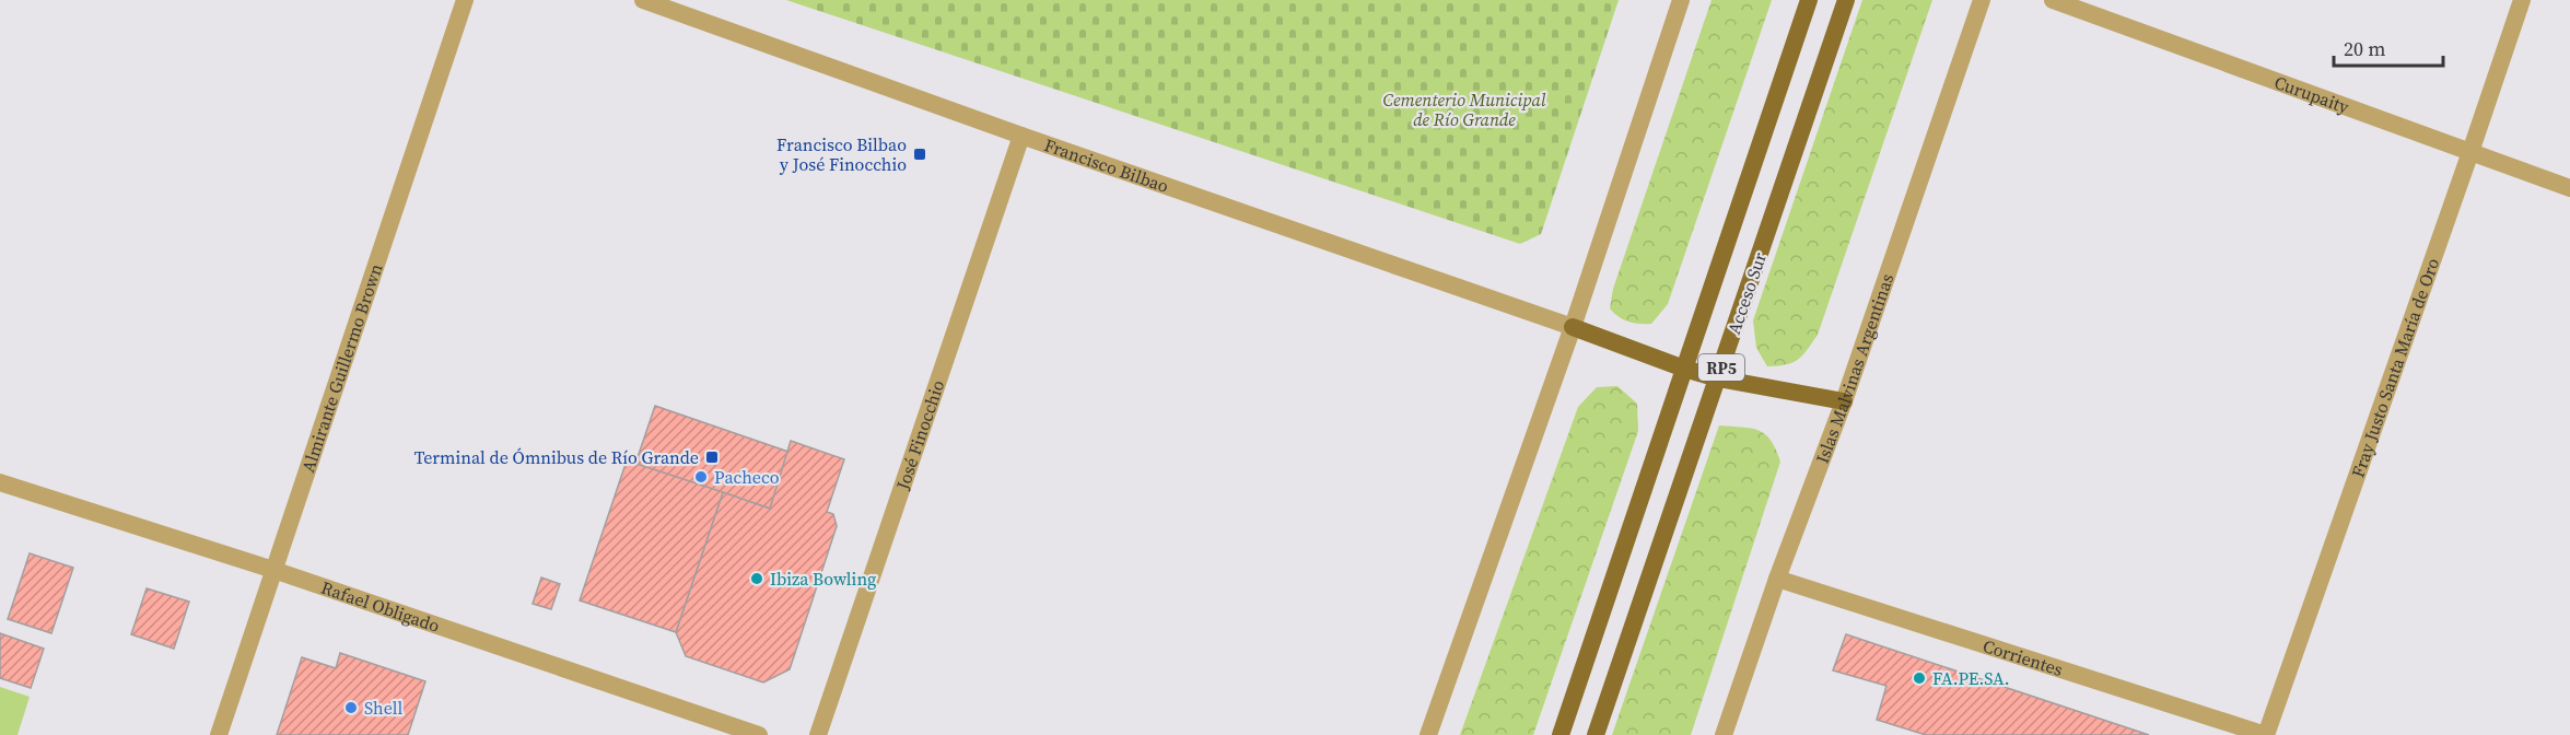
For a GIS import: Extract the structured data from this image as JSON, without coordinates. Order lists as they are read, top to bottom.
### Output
{
  "streets": {
    "main road": ["Acceso Sur", "RP5"],
    "street": [
      "Curupaity",
      "Francisco Bilbao",
      "Almirante Guillermo Brown",
      "Islas Malvinas Argentinas",
      "Fray Justo Santa María de Oro",
      "José Finocchio",
      "Rafael Obligado",
      "Corrientes"
    ]
  },
  "crossings": [
    ["Curupaity", "Fray Justo Santa María de Oro"],
    ["Francisco Bilbao", "José Finocchio"],
    ["Almirante Guillermo Brown", "Rafael Obligado"],
    ["Islas Malvinas Argentinas", "Corrientes"],
    ["Fray Justo Santa María de Oro", "Corrientes"]
  ],
  "parks": ["Cementerio Municipal de Río Grande"],
  "places": {
    "transit": ["Francisco Bilbao y José Finocchio", "Terminal de Ómnibus de Río Grande"],
    "other": [
      "Pacheco",
      "Ibiza Bowling",
      "FA.PE.SA.",
      "Shell"
    ]
  },
  "scale_bar": "20 m"
}
